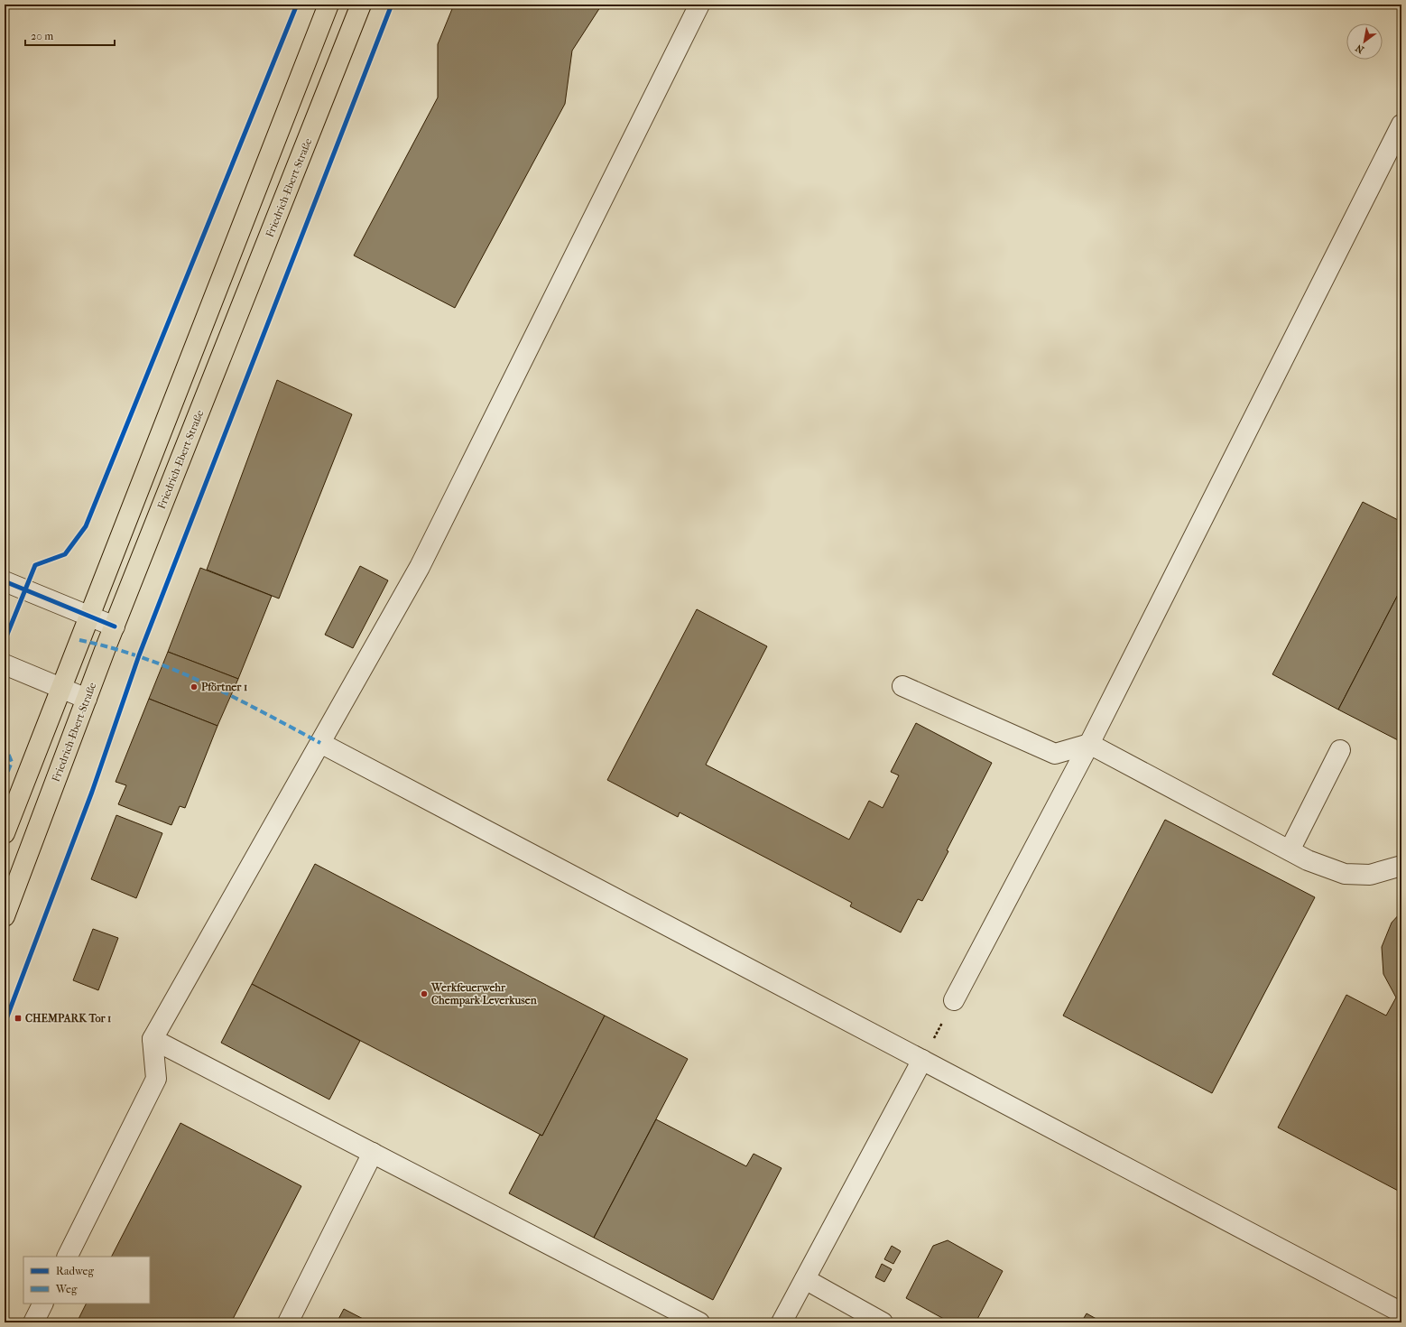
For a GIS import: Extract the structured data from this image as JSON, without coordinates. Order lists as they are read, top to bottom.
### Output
{
  "streets": {
    "main road": ["Friedrich-Ebert-Straße"]
  },
  "places": {
    "other": ["Pförtner 1", "Werkfeuerwehr Chempark Leverkusen"],
    "transit": ["CHEMPARK Tor 1"]
  },
  "legend": ["Radweg", "Weg"],
  "scale_bar": "20 m",
  "north": "bottom left"
}
